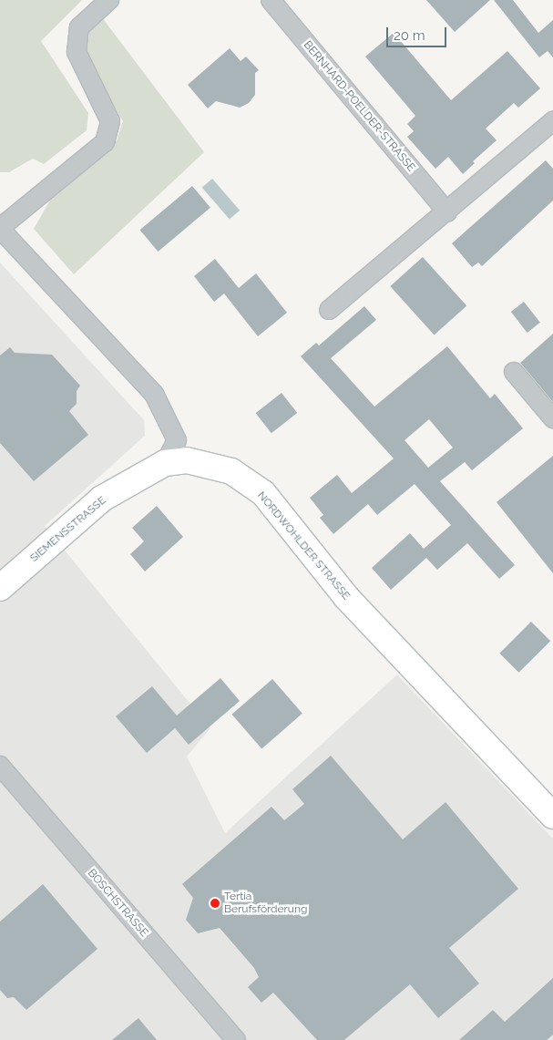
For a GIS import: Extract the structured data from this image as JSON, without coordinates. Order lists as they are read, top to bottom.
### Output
{
  "streets": {
    "main road": ["SIEMENSSTRASSE", "NORDWOHLDER STRASSE"],
    "street": ["BERNHARD-POELDER-STRASSE", "BOSCHSTRASSE"]
  },
  "crossings": [
    ["SIEMENSSTRASSE", "NORDWOHLDER STRASSE"]
  ],
  "places": ["Tertia Berufsförderung"],
  "scale_bar": "20 m"
}
